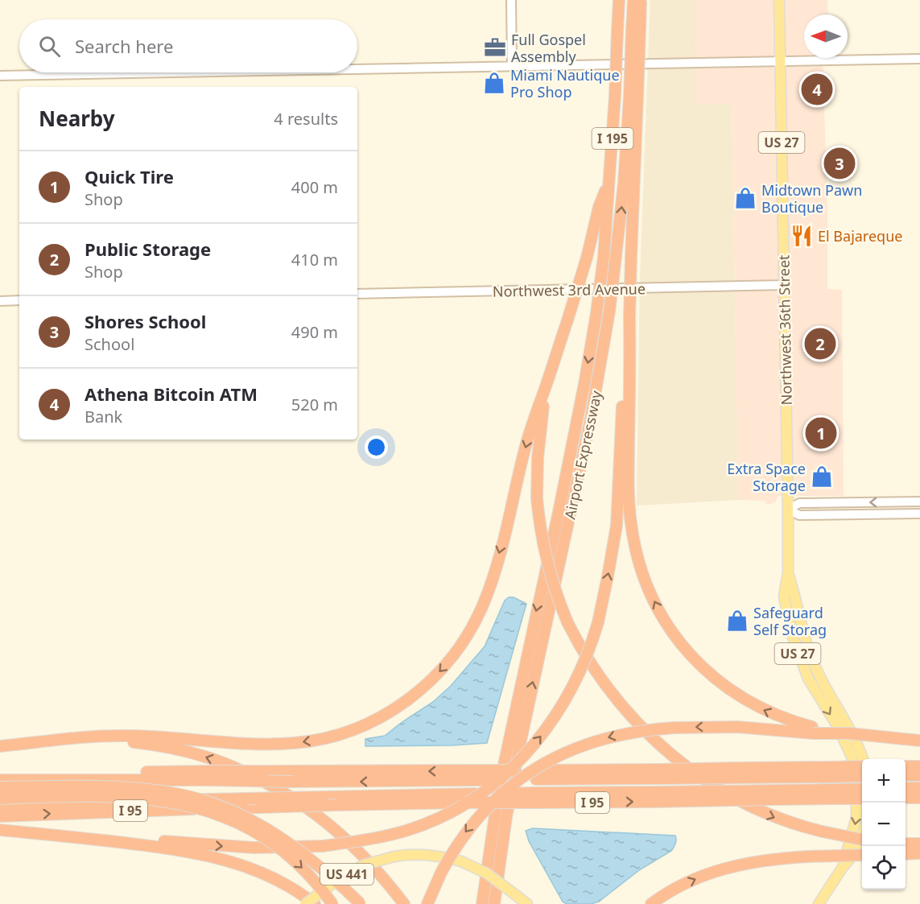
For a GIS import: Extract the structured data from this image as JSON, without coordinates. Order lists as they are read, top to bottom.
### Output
{
  "streets": {
    "highway": ["I 195", "Airport Expressway", "I 95"],
    "main road": ["US 27", "Northwest 36th Street", "US 441"],
    "street": ["Northwest 3rd Avenue"]
  },
  "crossings": [
    ["I 195", "Airport Expressway"],
    ["Northwest 3rd Avenue", "Northwest 36th Street"]
  ],
  "places": {
    "office": ["Full Gospel Assembly"],
    "shop": [
      "Miami Nautique Pro Shop",
      "Midtown Pawn Boutique",
      "Extra Space Storage",
      "Safeguard Self Storag"
    ],
    "restaurant": ["El Bajareque"]
  },
  "north": "left",
  "page": {
    "search": "Search here",
    "pins": [
      "4",
      "3",
      "2",
      "1"
    ],
    "heading": ["Nearby", "4 results"],
    "list": [
      {
        "mark": "1",
        "name": "Quick Tire",
        "note": "Shop",
        "value": "400 m"
      },
      {
        "mark": "2",
        "name": "Public Storage",
        "note": "Shop",
        "value": "410 m"
      },
      {
        "mark": "3",
        "name": "Shores School",
        "note": "School",
        "value": "490 m"
      },
      {
        "mark": "4",
        "name": "Athena Bitcoin ATM",
        "note": "Bank",
        "value": "520 m"
      }
    ],
    "map_buttons": ["+", "−"]
  }
}
